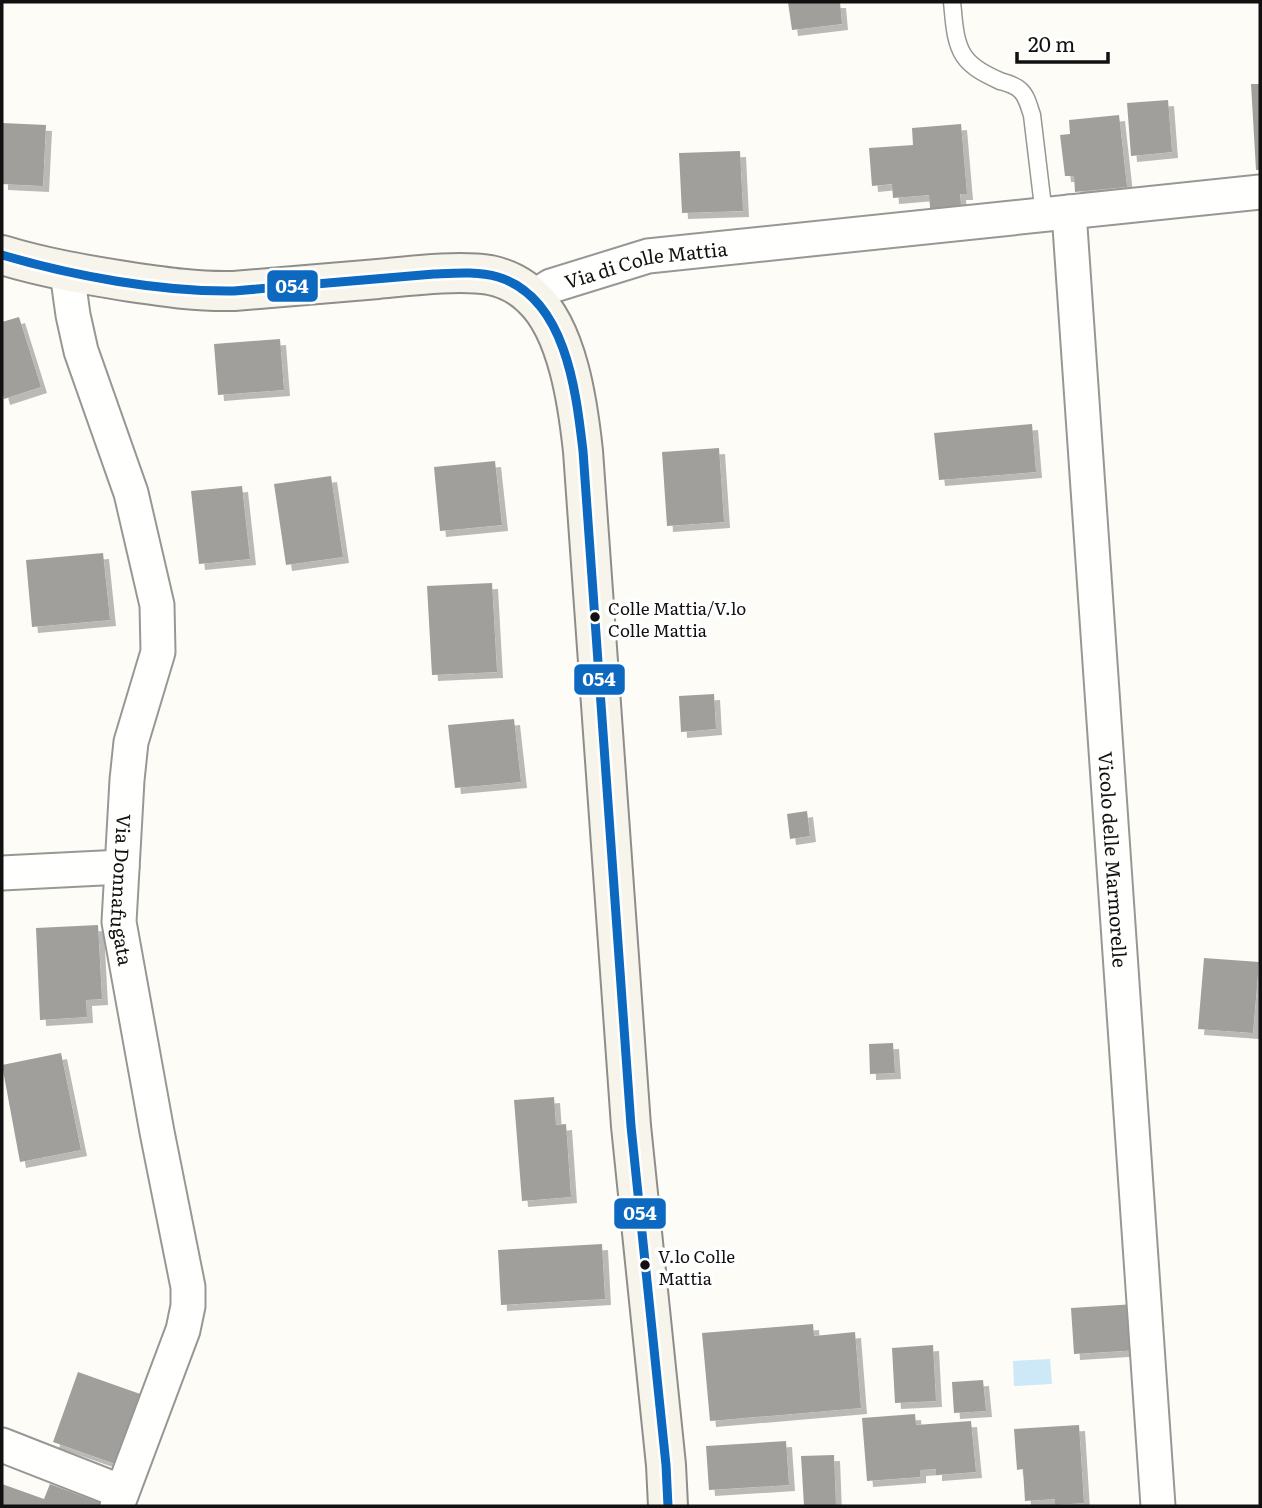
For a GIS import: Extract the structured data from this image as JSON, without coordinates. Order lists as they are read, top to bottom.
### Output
{
  "streets": {
    "street": ["Via di Colle Mattia", "Vicolo delle Marmorelle", "Via Donnafugata"]
  },
  "crossings": [
    ["Via di Colle Mattia", "Vicolo delle Marmorelle"]
  ],
  "places": ["Colle Mattia/V.lo Colle Mattia", "V.lo Colle Mattia"],
  "lines": ["transit line 054"],
  "scale_bar": "20 m"
}
